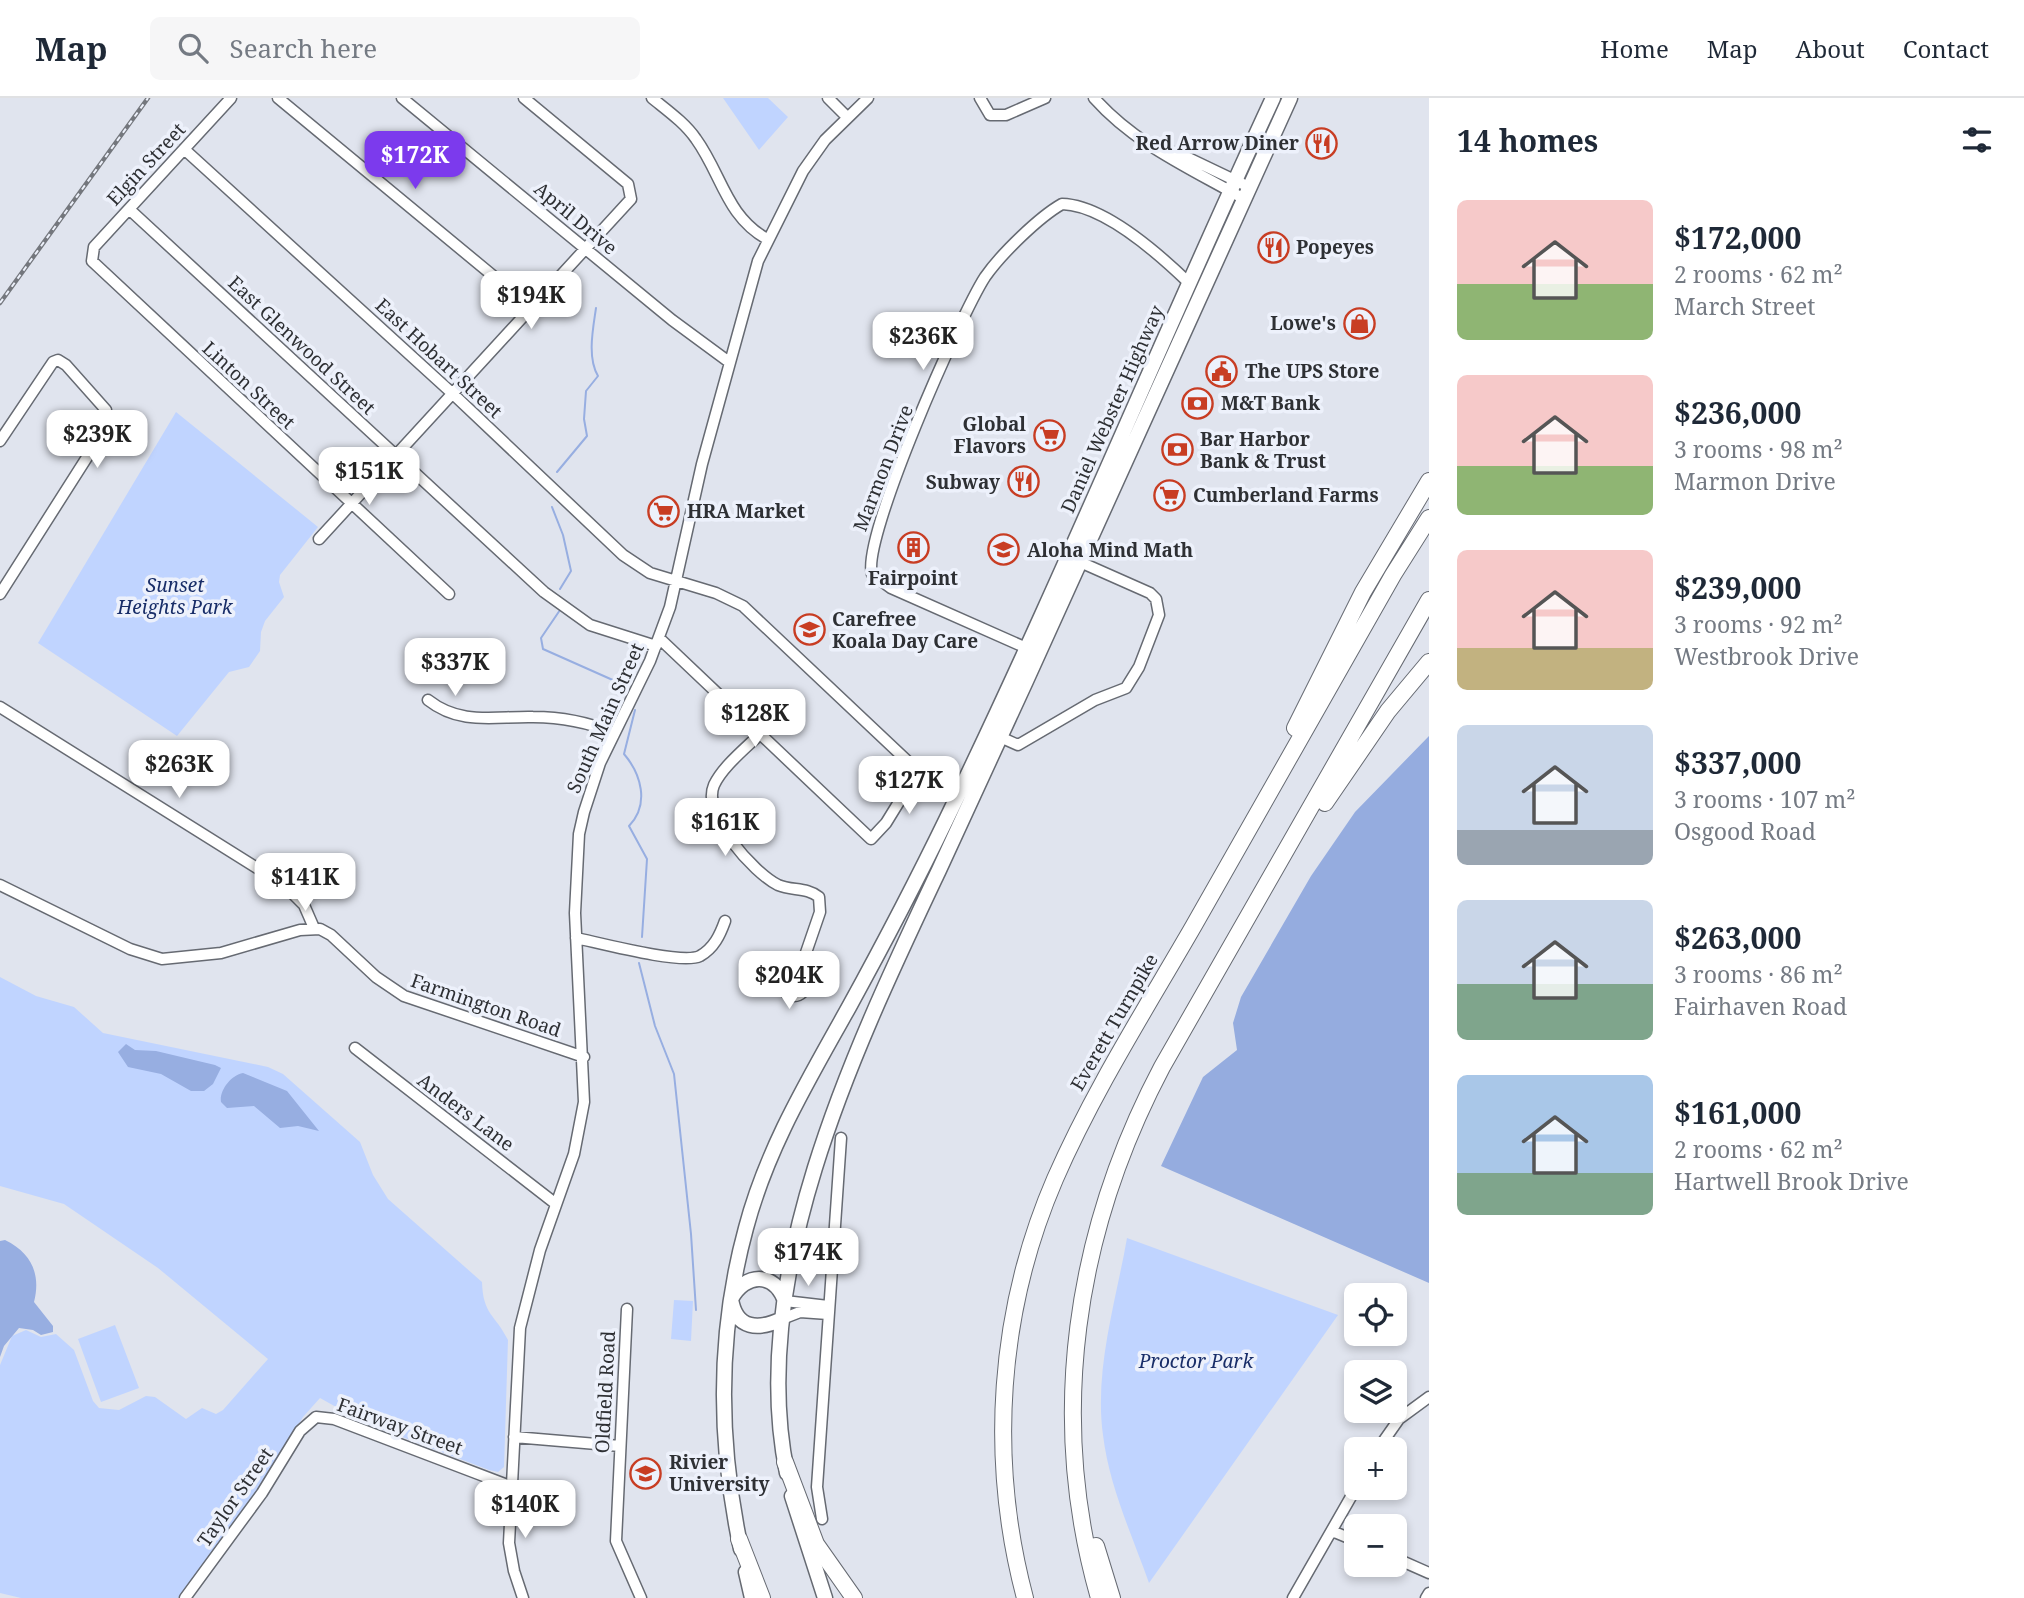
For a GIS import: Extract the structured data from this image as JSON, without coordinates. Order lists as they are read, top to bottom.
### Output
{
  "streets": {
    "highway": ["Everett Turnpike"],
    "main road": ["Daniel Webster Highway"],
    "street": [
      "Elgin Street",
      "April Drive",
      "East Glenwood Street",
      "East Hobart Street",
      "Linton Street",
      "Marmon Drive",
      "South Main Street",
      "Farmington Road",
      "Anders Lane",
      "Oldfield Road",
      "Fairway Street",
      "Taylor Street"
    ]
  },
  "crossings": [
    ["Elgin Street", "East Glenwood Street"],
    ["Elgin Street", "East Hobart Street"],
    ["Elgin Street", "Linton Street"],
    ["April Drive", "South Main Street"],
    ["East Glenwood Street", "South Main Street"],
    ["East Hobart Street", "South Main Street"],
    ["Daniel Webster Highway", "Marmon Drive"],
    ["South Main Street", "Farmington Road"],
    ["South Main Street", "Anders Lane"],
    ["South Main Street", "Fairway Street"],
    ["Fairway Street", "Taylor Street"]
  ],
  "parks": ["Sunset Heights Park", "Proctor Park"],
  "places": {
    "restaurant": ["Red Arrow Diner", "Popeyes", "Subway"],
    "shop": ["Lowe's"],
    "public building": ["The UPS Store"],
    "bank": ["M&T Bank", "Bar Harbor Bank & Trust"],
    "supermarket": ["Global Flavors", "Cumberland Farms", "HRA Market"],
    "building": ["Fairpoint"],
    "school or university": ["Aloha Mind Math", "Carefree Koala Day Care", "Rivier University"]
  },
  "page": {
    "header": "Map",
    "search": "Search here",
    "nav": [
      "Home",
      "Map",
      "About",
      "Contact"
    ],
    "heading": "14 homes",
    "price": [
      "$172K",
      "$194K",
      "$236K",
      "$239K",
      "$151K",
      "$337K",
      "$128K",
      "$263K",
      "$127K",
      "$161K",
      "$141K",
      "$204K",
      "$174K",
      "$140K"
    ],
    "list": [
      {
        "name": "$172,000",
        "note": "2 rooms · 62 m² · March Street"
      },
      {
        "name": "$236,000",
        "note": "3 rooms · 98 m² · Marmon Drive"
      },
      {
        "name": "$239,000",
        "note": "3 rooms · 92 m² · Westbrook Drive"
      },
      {
        "name": "$337,000",
        "note": "3 rooms · 107 m² · Osgood Road"
      },
      {
        "name": "$263,000",
        "note": "3 rooms · 86 m² · Fairhaven Road"
      },
      {
        "name": "$161,000",
        "note": "2 rooms · 62 m² · Hartwell Brook Drive"
      }
    ],
    "map_buttons": ["+", "−"]
  }
}
